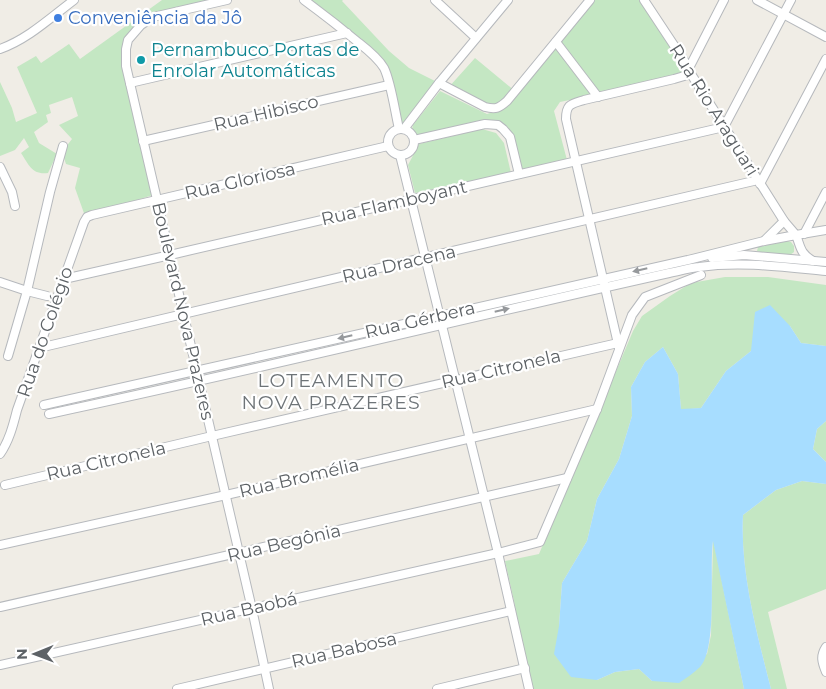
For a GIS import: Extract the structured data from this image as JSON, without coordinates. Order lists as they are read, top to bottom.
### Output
{
  "streets": {
    "street": [
      "Rua Rio Araguari",
      "Rua Hibisco",
      "Rua Gloriosa",
      "Rua Flamboyant",
      "Rua Dracena",
      "Boulevard Nova Prazeres",
      "Rua Gérbera",
      "Rua do Colégio",
      "Rua Citronela",
      "Rua Bromélia",
      "Rua Begônia",
      "Rua Baobá",
      "Rua Babosa"
    ]
  },
  "crossings": [
    ["Rua Rio Araguari", "Rua Flamboyant"],
    ["Rua Rio Araguari", "Rua Dracena"],
    ["Rua Rio Araguari", "Rua Gérbera"],
    ["Rua Hibisco", "Boulevard Nova Prazeres"],
    ["Rua Gloriosa", "Boulevard Nova Prazeres"],
    ["Rua Gloriosa", "Rua do Colégio"],
    ["Rua Flamboyant", "Boulevard Nova Prazeres"],
    ["Rua Flamboyant", "Rua do Colégio"],
    ["Rua Dracena", "Boulevard Nova Prazeres"],
    ["Rua Dracena", "Rua do Colégio"],
    ["Boulevard Nova Prazeres", "Rua Gérbera"],
    ["Boulevard Nova Prazeres", "Rua Citronela"],
    ["Boulevard Nova Prazeres", "Rua Bromélia"],
    ["Boulevard Nova Prazeres", "Rua Begônia"],
    ["Boulevard Nova Prazeres", "Rua Baobá"],
    ["Boulevard Nova Prazeres", "Rua Babosa"],
    ["Rua Begônia", "Rua Baobá"]
  ],
  "districts": ["LOTEAMENTO NOVA PRAZERES"],
  "places": ["Conveniência da Jô", "Pernambuco Portas de Enrolar Automáticas"],
  "north": "left"
}
